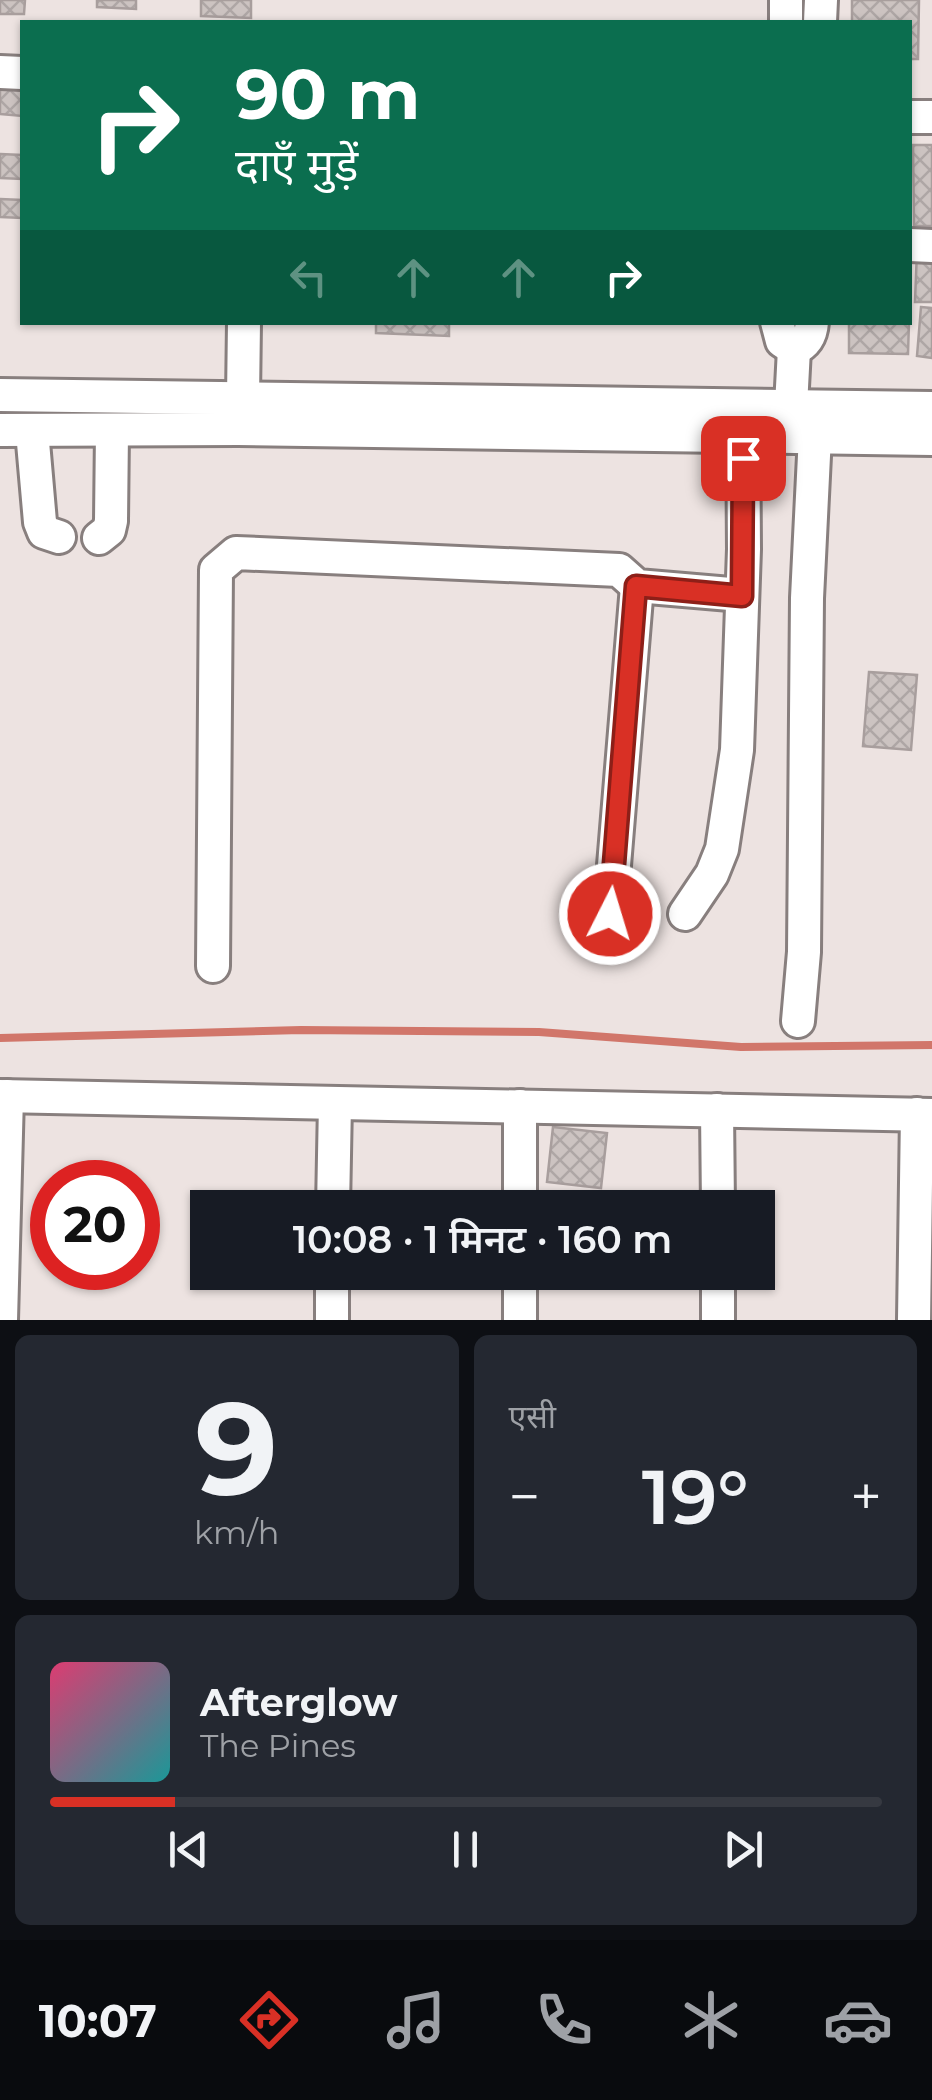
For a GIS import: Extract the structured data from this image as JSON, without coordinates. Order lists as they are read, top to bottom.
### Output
{
  "page": {
    "turn": ["90 m", "दाएँ मुड़ें"],
    "limit": "20",
    "trip": "10:08 · 1 मिनट · 160 m",
    "tile": [
      ["9", "km/h"],
      "एसी"
    ],
    "heat": ["−", "19°", "+"],
    "song": ["Afterglow", "The Pines"],
    "tabs": "10:07"
  }
}
